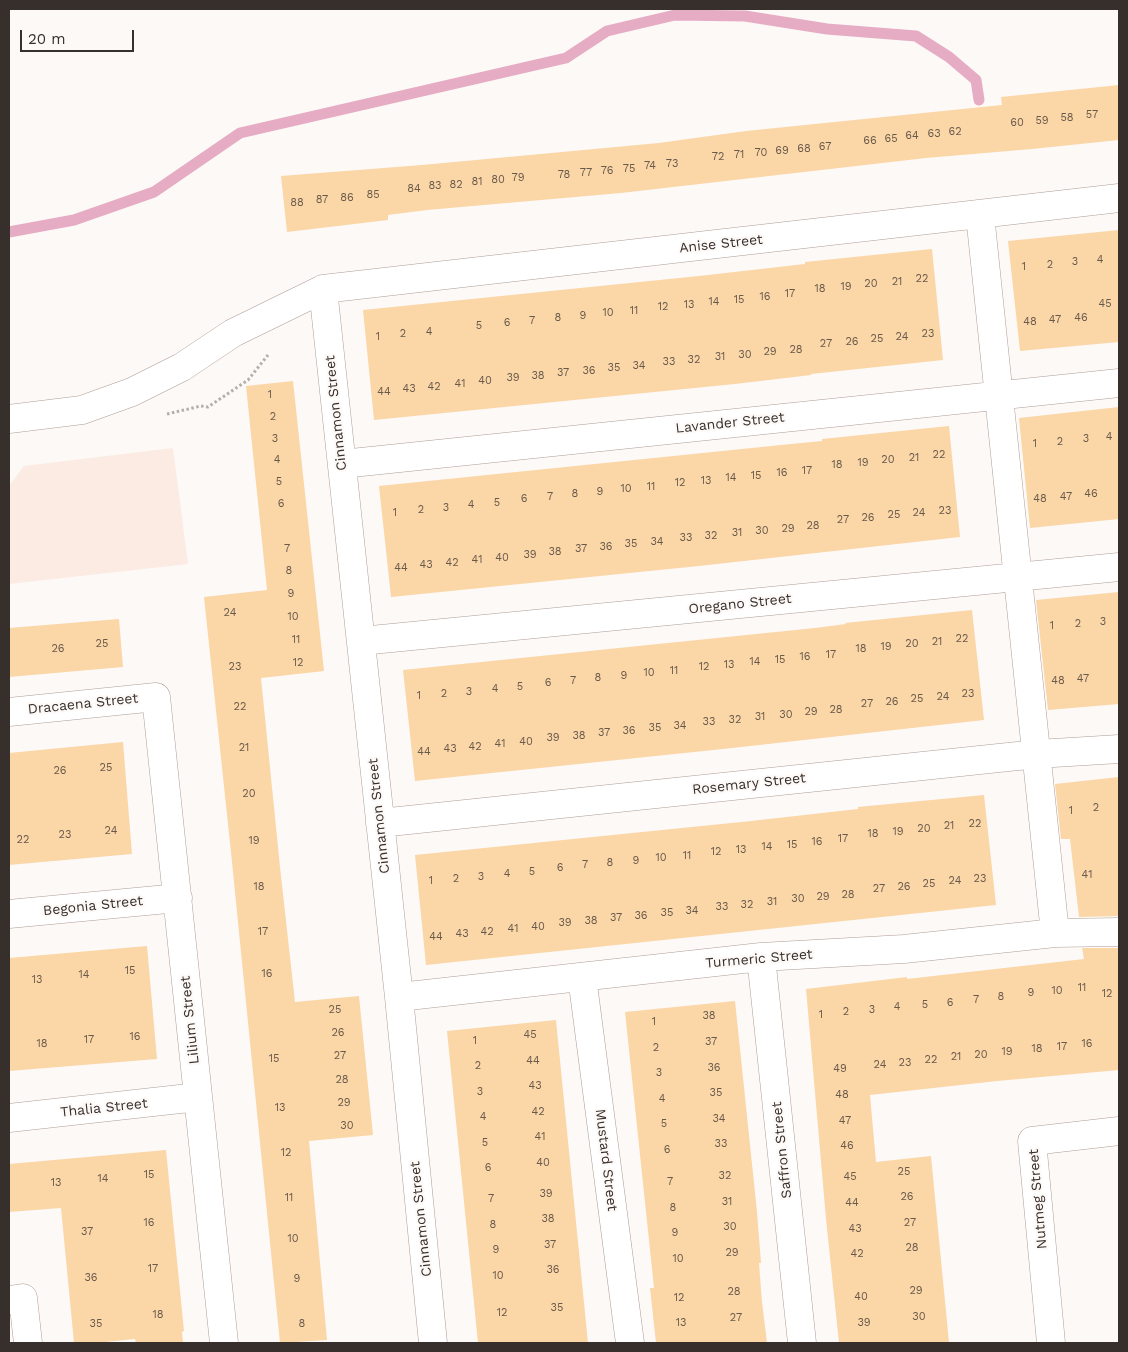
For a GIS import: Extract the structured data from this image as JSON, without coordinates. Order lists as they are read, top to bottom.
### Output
{
  "streets": {
    "street": [
      "Anise Street",
      "Cinnamon Street",
      "Lavander Street",
      "Oregano Street",
      "Dracaena Street",
      "Rosemary Street",
      "Begonia Street",
      "Turmeric Street",
      "Lilium Street",
      "Thalia Street",
      "Saffron Street",
      "Mustard Street",
      "Nutmeg Street"
    ]
  },
  "crossings": [
    ["Anise Street", "Cinnamon Street"],
    ["Cinnamon Street", "Lavander Street"],
    ["Cinnamon Street", "Oregano Street"],
    ["Cinnamon Street", "Rosemary Street"],
    ["Cinnamon Street", "Turmeric Street"],
    ["Dracaena Street", "Lilium Street"],
    ["Begonia Street", "Lilium Street"],
    ["Turmeric Street", "Saffron Street"],
    ["Turmeric Street", "Mustard Street"],
    ["Lilium Street", "Thalia Street"]
  ],
  "house_numbers": [
    "57",
    "58",
    "59",
    "60",
    "62",
    "63",
    "64",
    "65",
    "66",
    "67",
    "68",
    "69",
    "70",
    "71",
    "72",
    "73",
    "74",
    "75",
    "76",
    "77",
    "78",
    "79",
    "80",
    "81",
    "82",
    "83",
    "84",
    "85",
    "86",
    "87",
    "88",
    "4",
    "3",
    "2",
    "1",
    "22",
    "21",
    "20",
    "19",
    "18",
    "17",
    "16",
    "15",
    "14",
    "45",
    "13",
    "12",
    "11",
    "10",
    "9",
    "8",
    "46",
    "47",
    "7",
    "48",
    "6",
    "5",
    "4",
    "2",
    "23",
    "1",
    "24",
    "25",
    "26",
    "27",
    "28",
    "29",
    "30",
    "31",
    "32",
    "33",
    "34",
    "35",
    "36",
    "37",
    "38",
    "39",
    "40",
    "41",
    "42",
    "43",
    "44",
    "1",
    "2",
    "4",
    "3",
    "3",
    "2",
    "1",
    "22",
    "21",
    "4",
    "20",
    "19",
    "18",
    "17",
    "16",
    "15",
    "14",
    "13",
    "5",
    "12",
    "11",
    "10",
    "9",
    "8",
    "46",
    "7",
    "47",
    "6",
    "48",
    "5",
    "6",
    "4",
    "3",
    "2",
    "23",
    "1",
    "24",
    "25",
    "26",
    "27",
    "28",
    "29",
    "30",
    "31",
    "32",
    "33",
    "34",
    "35",
    "36",
    "7",
    "37",
    "38",
    "39",
    "40",
    "41",
    "42",
    "43",
    "44",
    "8",
    "9",
    "24",
    "10",
    "3",
    "2",
    "1",
    "22",
    "11",
    "21",
    "25",
    "20",
    "19",
    "26",
    "18",
    "17",
    "16",
    "15",
    "14",
    "12",
    "13",
    "23",
    "12",
    "11",
    "10",
    "9",
    "8",
    "47",
    "7",
    "48",
    "6",
    "5",
    "4",
    "3",
    "2",
    "23",
    "1",
    "24",
    "25",
    "26",
    "27",
    "22",
    "28",
    "29",
    "30",
    "31",
    "32",
    "33",
    "34",
    "35",
    "36",
    "37",
    "38",
    "39",
    "40",
    "41",
    "42",
    "21",
    "43",
    "44",
    "25",
    "26",
    "20",
    "2",
    "1",
    "22",
    "21",
    "20",
    "24",
    "19",
    "18",
    "23",
    "17",
    "22",
    "19",
    "16",
    "15",
    "14",
    "13",
    "12",
    "11",
    "10",
    "9",
    "8",
    "7",
    "6",
    "5",
    "4",
    "41",
    "3",
    "2",
    "23",
    "1",
    "24",
    "25",
    "18",
    "26",
    "27",
    "28",
    "29",
    "30",
    "31",
    "32",
    "33",
    "34",
    "35",
    "36",
    "37",
    "38",
    "39",
    "40",
    "41",
    "17",
    "42",
    "43",
    "44",
    "15",
    "16",
    "14",
    "13",
    "11",
    "10",
    "9",
    "12",
    "8",
    "7",
    "6",
    "5",
    "4",
    "25",
    "3",
    "2",
    "1",
    "38",
    "1",
    "26",
    "45",
    "16",
    "17",
    "1",
    "37",
    "18",
    "16",
    "17",
    "2",
    "18",
    "19",
    "20",
    "27",
    "21",
    "15",
    "22",
    "44",
    "23",
    "24",
    "2",
    "36",
    "49",
    "3",
    "28",
    "43",
    "3",
    "35",
    "48",
    "4",
    "29",
    "13",
    "42",
    "4",
    "34",
    "47",
    "5",
    "30",
    "41",
    "5",
    "33",
    "46",
    "6",
    "12",
    "40",
    "6",
    "25",
    "15",
    "32",
    "45",
    "14",
    "7",
    "13",
    "39",
    "26",
    "11",
    "7",
    "31",
    "44",
    "8",
    "38",
    "16",
    "27",
    "8",
    "30",
    "43",
    "37",
    "9",
    "10",
    "37",
    "28",
    "9",
    "29",
    "42",
    "10",
    "17",
    "36",
    "10",
    "36",
    "9",
    "29",
    "28",
    "40",
    "12",
    "35",
    "12",
    "18",
    "30",
    "27",
    "13",
    "39",
    "35",
    "8"
  ],
  "scale_bar": "20 m"
}
